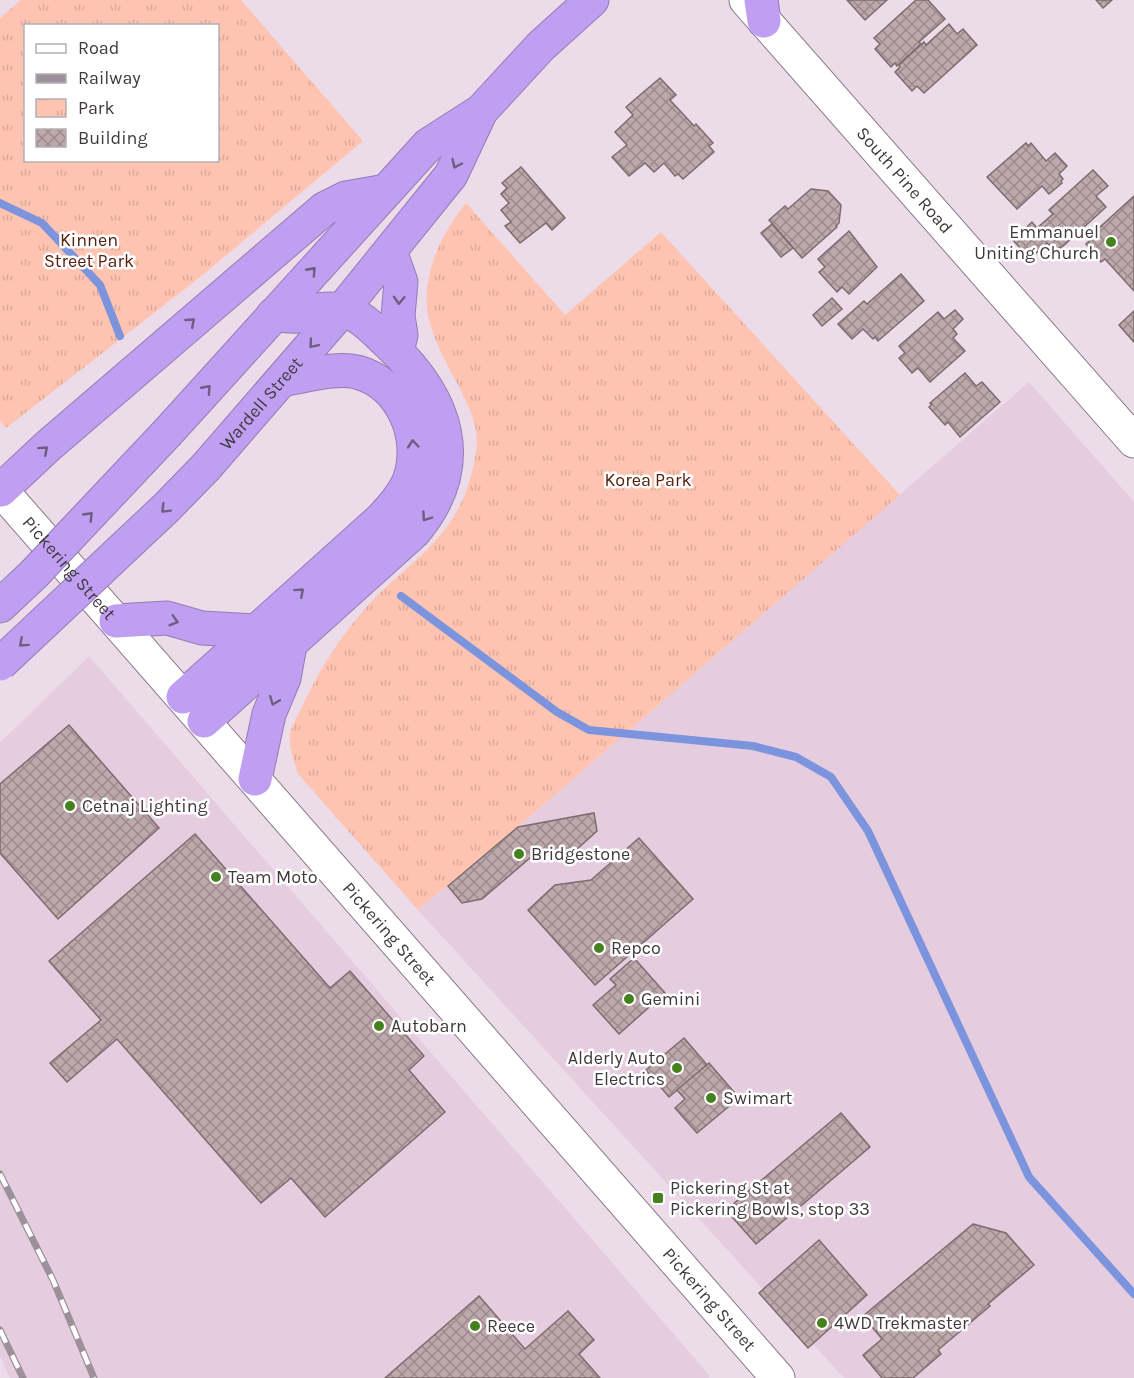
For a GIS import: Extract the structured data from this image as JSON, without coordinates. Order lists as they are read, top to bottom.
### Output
{
  "streets": {
    "highway": ["Wardell Street"],
    "main road": ["South Pine Road", "Pickering Street"]
  },
  "parks": ["Kinnen Street Park", "Korea Park"],
  "places": {
    "other": [
      "Emmanuel Uniting Church",
      "Cetnaj Lighting",
      "Bridgestone",
      "Team Moto",
      "Repco",
      "Gemini",
      "Autobarn",
      "Alderly Auto Electrics",
      "Swimart",
      "4WD Trekmaster",
      "Reece"
    ],
    "transit": ["Pickering St at Pickering Bowls, stop 33"]
  },
  "legend": [
    "Road",
    "Railway",
    "Park",
    "Building"
  ]
}
